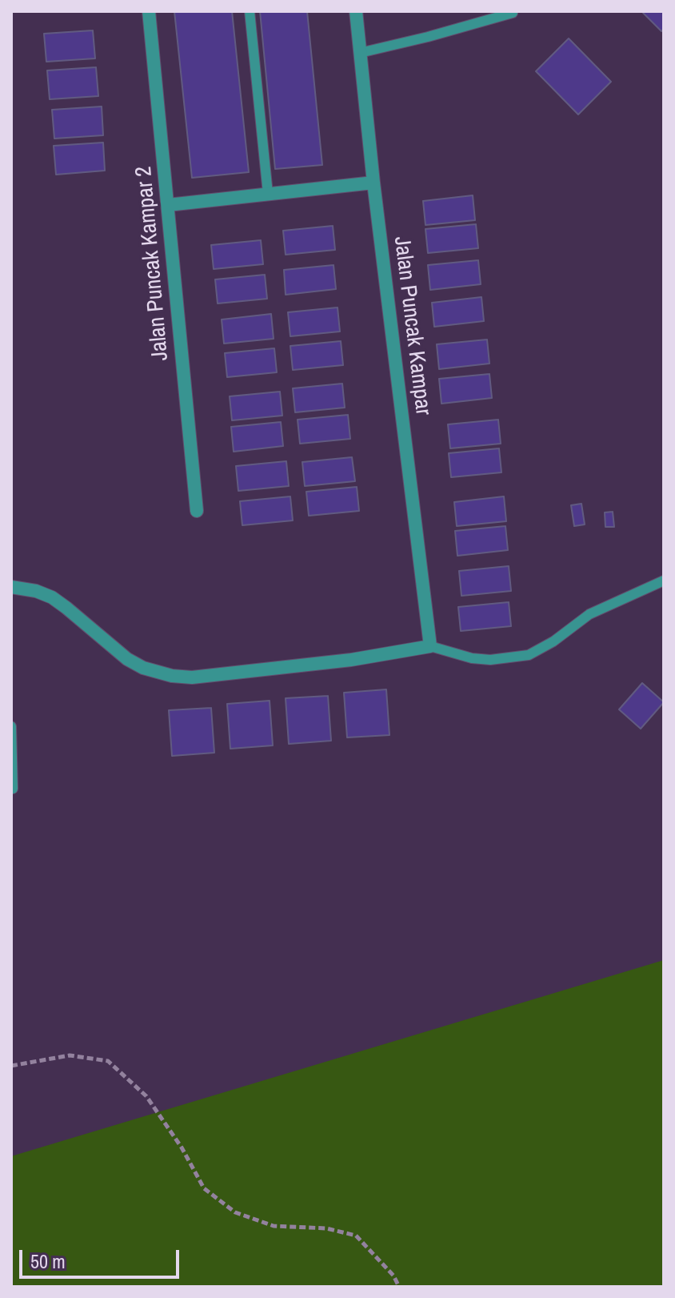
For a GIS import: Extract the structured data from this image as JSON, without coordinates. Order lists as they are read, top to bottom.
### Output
{
  "streets": {
    "street": ["Jalan Puncak Kampar 2", "Jalan Puncak Kampar"]
  },
  "scale_bar": "50 m"
}
